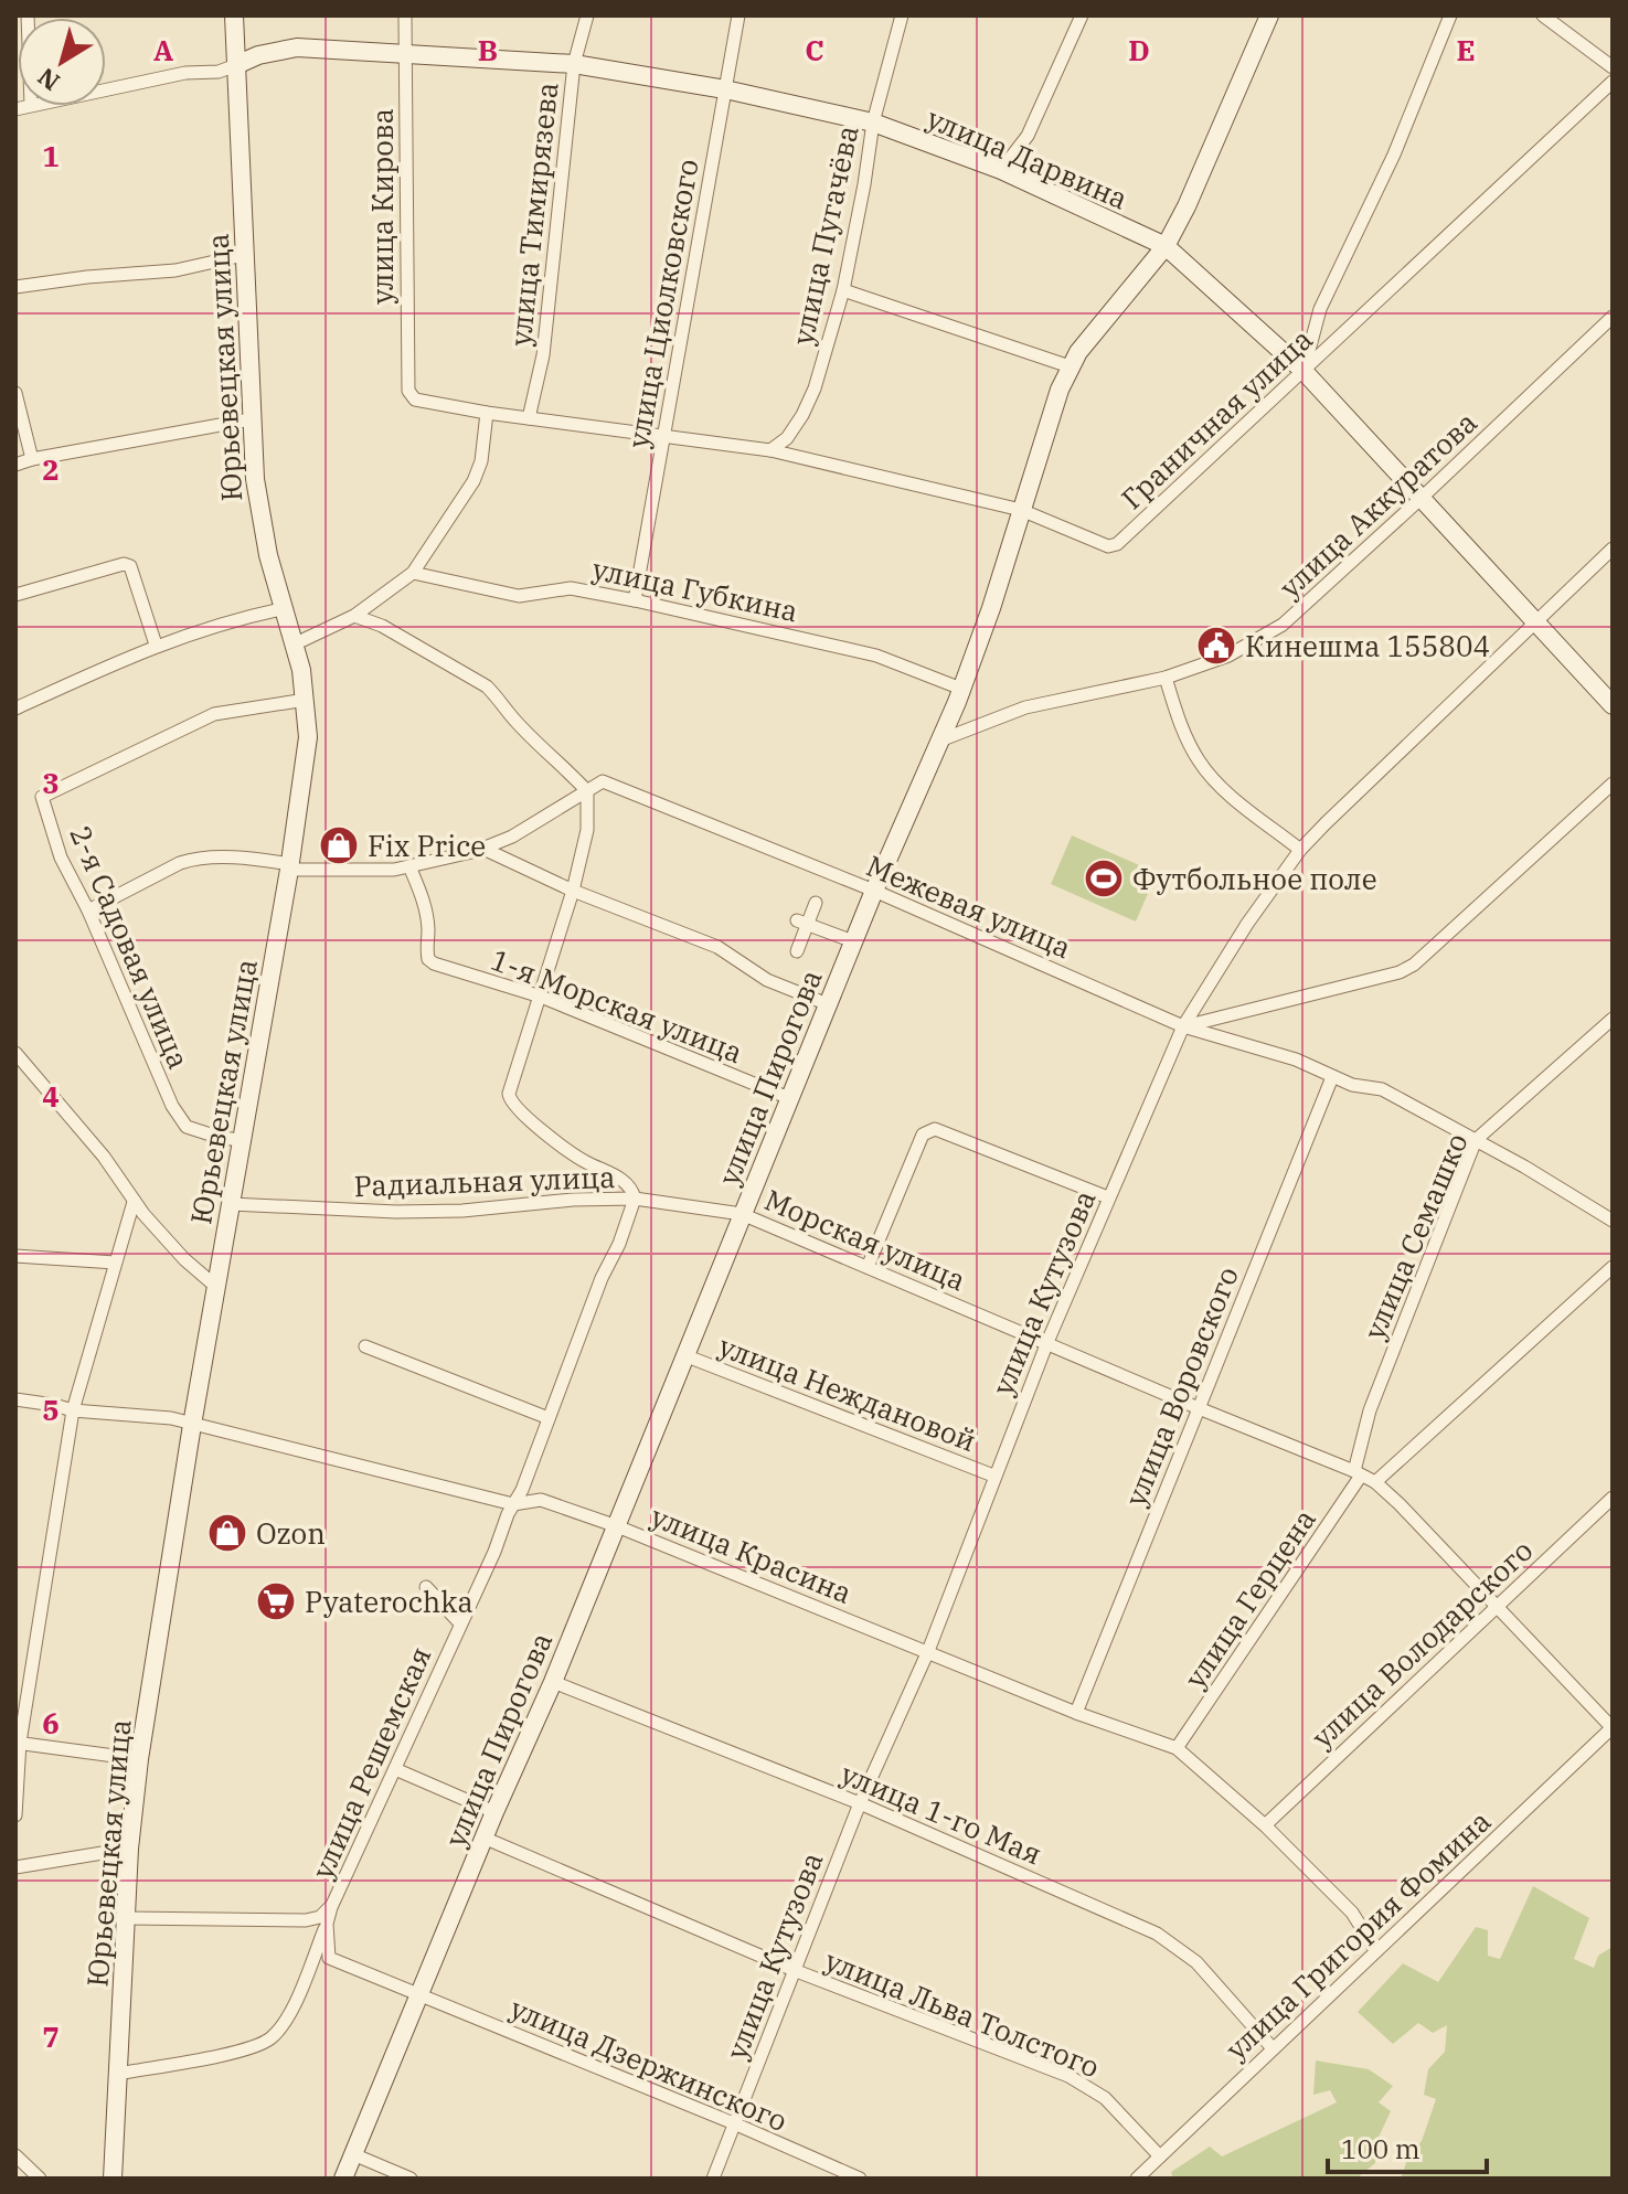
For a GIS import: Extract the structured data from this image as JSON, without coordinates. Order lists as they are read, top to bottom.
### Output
{
  "streets": {
    "street": [
      "улица Дарвина",
      "улица Кирова",
      "улица Тимирязева",
      "улица Пугачёва",
      "улица Циолковского",
      "Юрьевецкая улица",
      "Граничная улица",
      "улица Аккуратова",
      "улица Губкина",
      "Межевая улица",
      "2-я Садовая улица",
      "1-я Морская улица",
      "улица Пирогова",
      "Радиальная улица",
      "улица Семашко",
      "Морская улица",
      "улица Кутузова",
      "улица Воровского",
      "улица Неждановой",
      "улица Красина",
      "улица Герцена",
      "улица Володарского",
      "улица Решемская",
      "улица 1-го Мая",
      "улица Григория Фомина",
      "улица Льва Толстого",
      "улица Дзержинского"
    ]
  },
  "crossings": [
    ["улица Дарвина", "улица Кирова"],
    ["улица Дарвина", "улица Тимирязева"],
    ["улица Дарвина", "улица Пугачёва"],
    ["улица Дарвина", "улица Циолковского"],
    ["улица Дарвина", "Юрьевецкая улица"],
    ["улица Дарвина", "Граничная улица"],
    ["улица Дарвина", "улица Аккуратова"],
    ["улица Дарвина", "улица Пирогова"],
    ["улица Дарвина", "улица Кутузова"],
    ["улица Кирова", "Граничная улица"],
    ["улица Тимирязева", "Граничная улица"],
    ["улица Пугачёва", "Граничная улица"],
    ["улица Циолковского", "Граничная улица"],
    ["улица Циолковского", "улица Губкина"],
    ["Юрьевецкая улица", "2-я Садовая улица"],
    ["Юрьевецкая улица", "Радиальная улица"],
    ["Юрьевецкая улица", "улица Красина"],
    ["Юрьевецкая улица", "улица Решемская"],
    ["Граничная улица", "улица Пирогова"],
    ["улица Аккуратова", "улица Пирогова"],
    ["улица Губкина", "улица Пирогова"],
    ["Межевая улица", "улица Пирогова"],
    ["Межевая улица", "улица Семашко"],
    ["Межевая улица", "улица Кутузова"],
    ["Межевая улица", "улица Воровского"],
    ["1-я Морская улица", "улица Пирогова"],
    ["улица Пирогова", "Морская улица"],
    ["улица Пирогова", "улица Неждановой"],
    ["улица Пирогова", "улица Красина"],
    ["улица Пирогова", "улица 1-го Мая"],
    ["улица Пирогова", "улица Льва Толстого"],
    ["улица Пирогова", "улица Дзержинского"],
    ["Радиальная улица", "Морская улица"],
    ["Радиальная улица", "улица Решемская"],
    ["улица Семашко", "Морская улица"],
    ["улица Семашко", "улица Герцена"],
    ["Морская улица", "улица Кутузова"],
    ["Морская улица", "улица Воровского"],
    ["Морская улица", "улица Герцена"],
    ["Морская улица", "улица Володарского"],
    ["Морская улица", "улица Решемская"],
    ["Морская улица", "улица Григория Фомина"],
    ["улица Кутузова", "улица Неждановой"],
    ["улица Кутузова", "улица Красина"],
    ["улица Кутузова", "улица 1-го Мая"],
    ["улица Кутузова", "улица Льва Толстого"],
    ["улица Кутузова", "улица Дзержинского"],
    ["улица Воровского", "улица Красина"],
    ["улица Красина", "улица Герцена"],
    ["улица Красина", "улица Володарского"],
    ["улица Красина", "улица Решемская"],
    ["улица Красина", "улица Григория Фомина"],
    ["улица 1-го Мая", "улица Григория Фомина"],
    ["улица Григория Фомина", "улица Льва Толстого"]
  ],
  "places": {
    "public building": ["Кинешма 155804"],
    "shop": ["Fix Price", "Ozon"],
    "sports": ["Футбольное поле"],
    "supermarket": ["Pyaterochka"]
  },
  "scale_bar": "100 m",
  "north": "bottom left",
  "grid": {
    "columns": [
      "A",
      "B",
      "C",
      "D",
      "E"
    ],
    "rows": [
      "1",
      "2",
      "3",
      "4",
      "5",
      "6",
      "7"
    ]
  }
}
